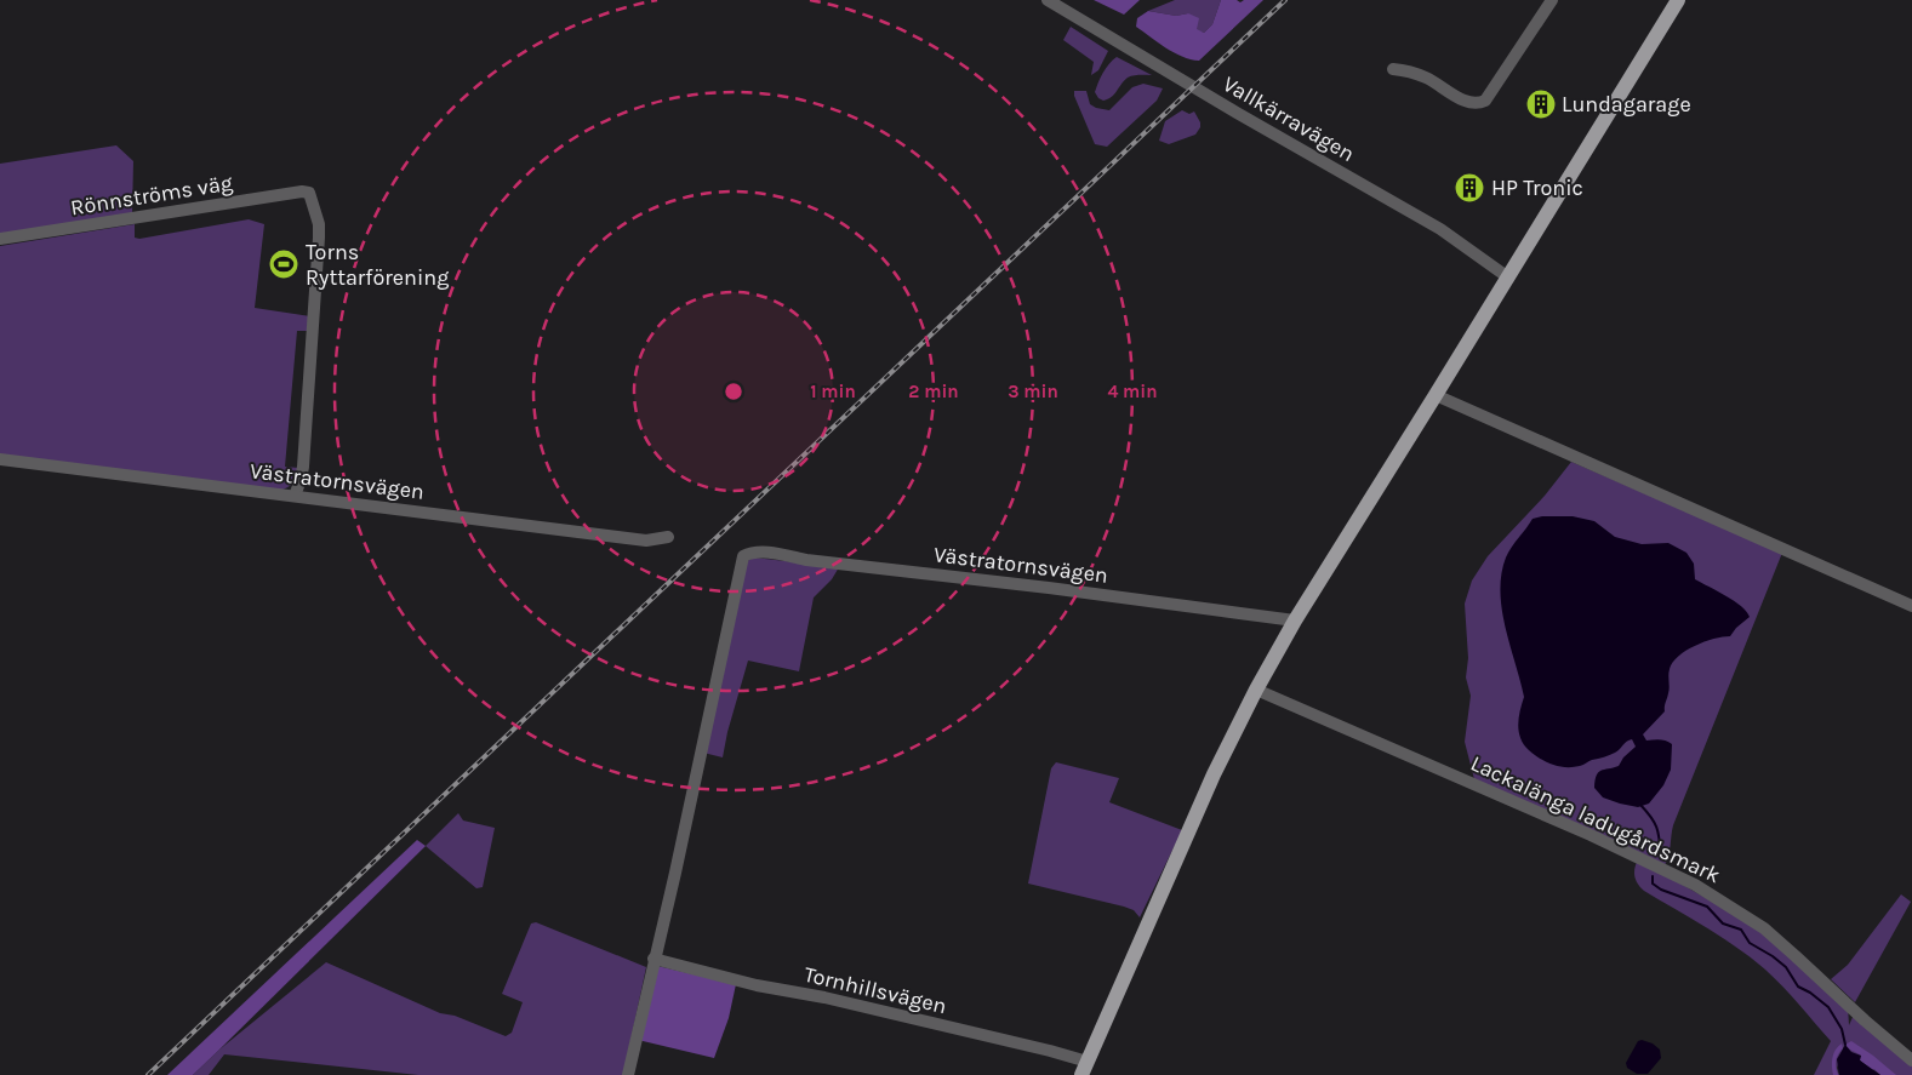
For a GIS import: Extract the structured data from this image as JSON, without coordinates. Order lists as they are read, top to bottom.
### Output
{
  "streets": {
    "street": [
      "Vallkärravägen",
      "Rönnströms väg",
      "Västratornsvägen",
      "Lackalänga ladugårdsmark",
      "Tornhillsvägen"
    ]
  },
  "crossings": [
    ["Rönnströms väg", "Västratornsvägen"],
    ["Västratornsvägen", "Tornhillsvägen"]
  ],
  "places": {
    "building": ["Lundagarage", "HP Tronic"],
    "sports": ["Torns Ryttarförening"]
  },
  "rings": [
    "1 min",
    "2 min",
    "3 min",
    "4 min"
  ]
}
